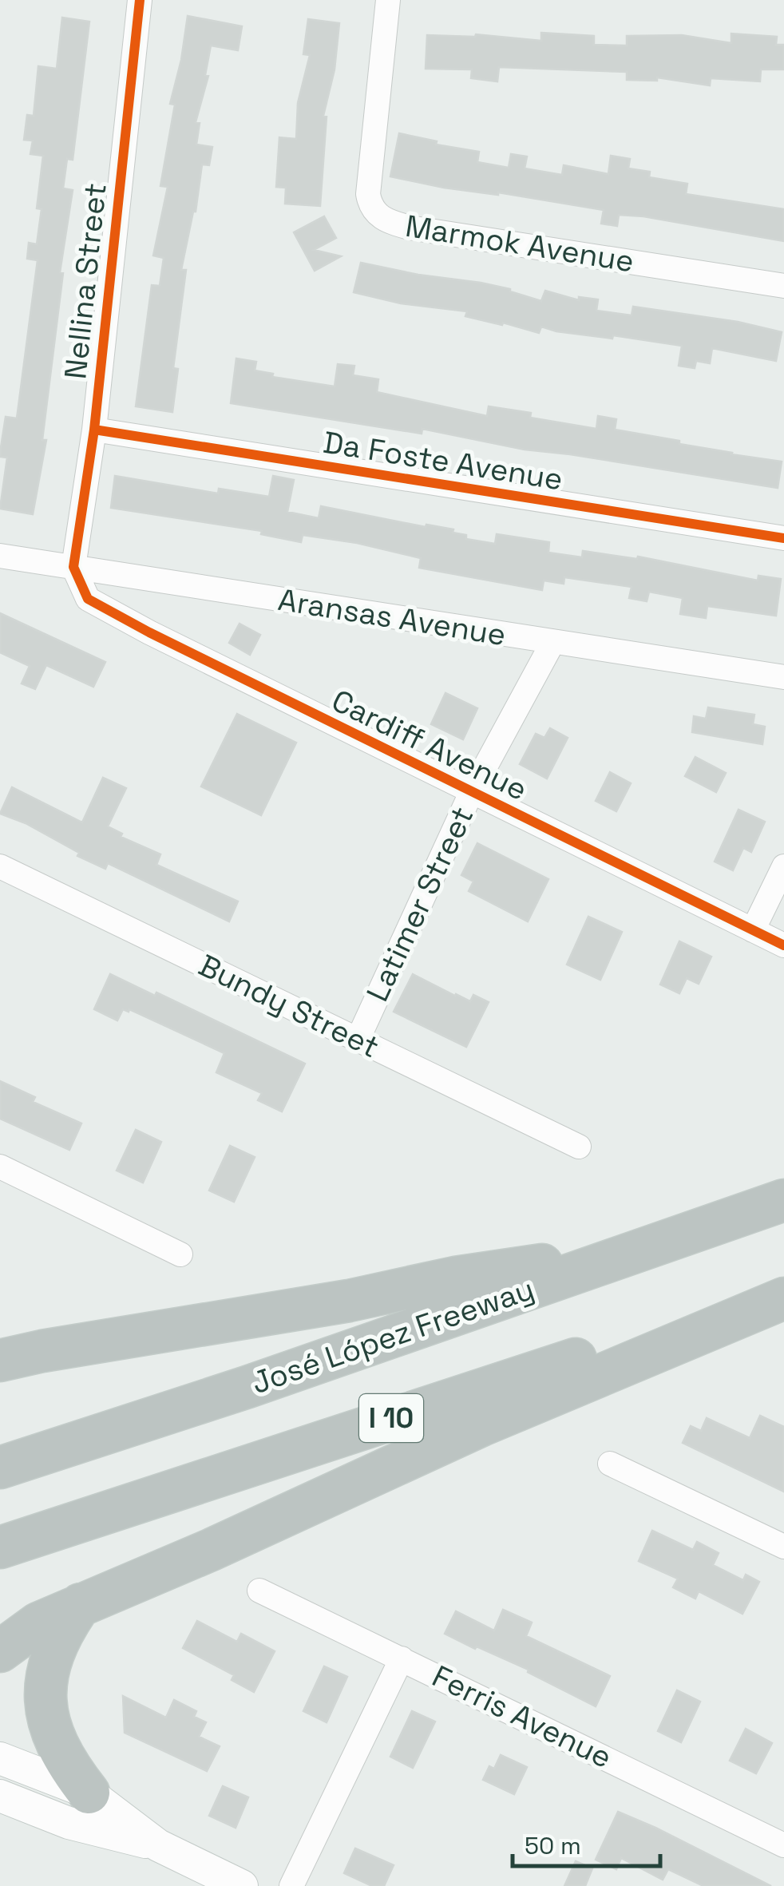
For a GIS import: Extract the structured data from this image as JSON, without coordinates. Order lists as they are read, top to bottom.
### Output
{
  "streets": {
    "highway": ["José López Freeway", "I 10"],
    "street": [
      "Marmok Avenue",
      "Nellina Street",
      "Da Foste Avenue",
      "Aransas Avenue",
      "Cardiff Avenue",
      "Latimer Street",
      "Bundy Street",
      "Ferris Avenue"
    ]
  },
  "crossings": [
    ["Nellina Street", "Da Foste Avenue"],
    ["Nellina Street", "Aransas Avenue"],
    ["Nellina Street", "Cardiff Avenue"],
    ["Aransas Avenue", "Cardiff Avenue"],
    ["Aransas Avenue", "Latimer Street"],
    ["Cardiff Avenue", "Latimer Street"],
    ["Latimer Street", "Bundy Street"]
  ],
  "scale_bar": "50 m"
}
